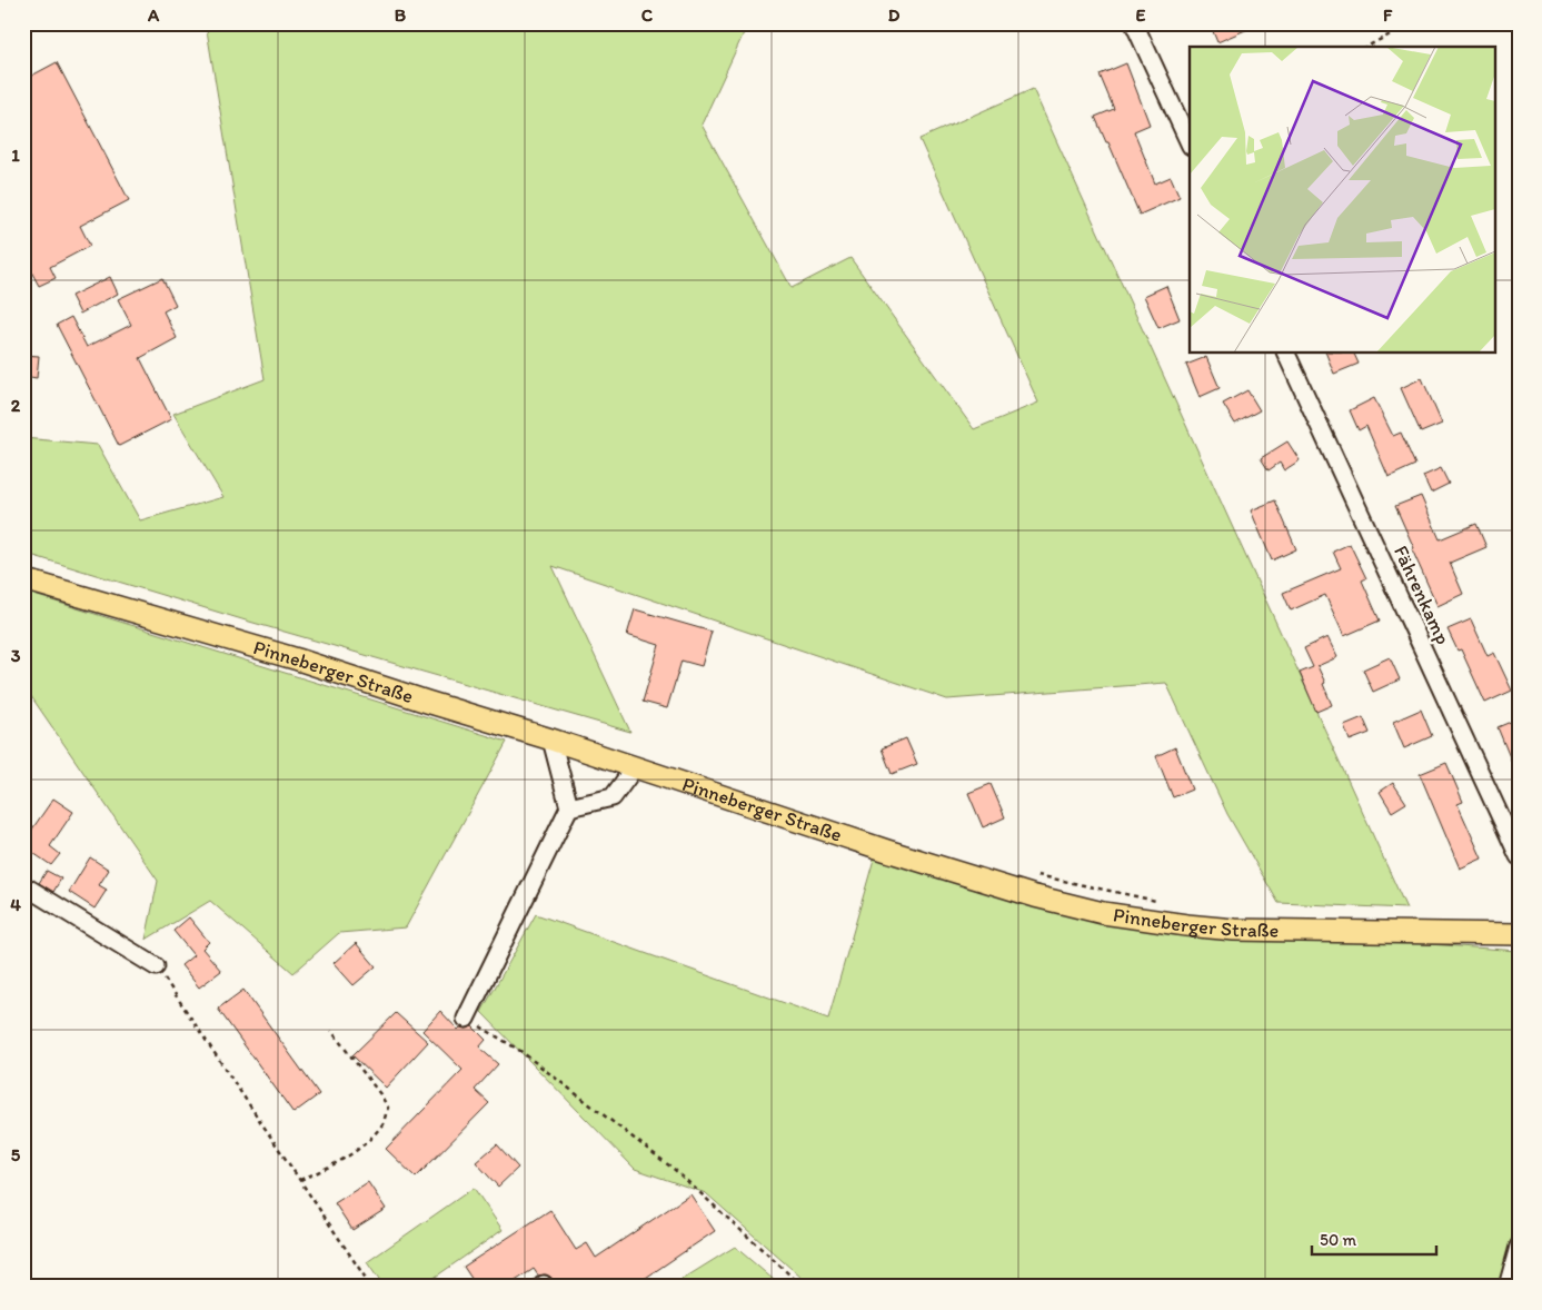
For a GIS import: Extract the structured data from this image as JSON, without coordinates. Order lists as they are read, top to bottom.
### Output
{
  "streets": {
    "main road": ["Pinneberger Straße"],
    "street": ["Fährenkamp"]
  },
  "scale_bar": "50 m",
  "grid": {
    "columns": [
      "A",
      "B",
      "C",
      "D",
      "E",
      "F"
    ],
    "rows": [
      "1",
      "2",
      "3",
      "4",
      "5"
    ]
  }
}
